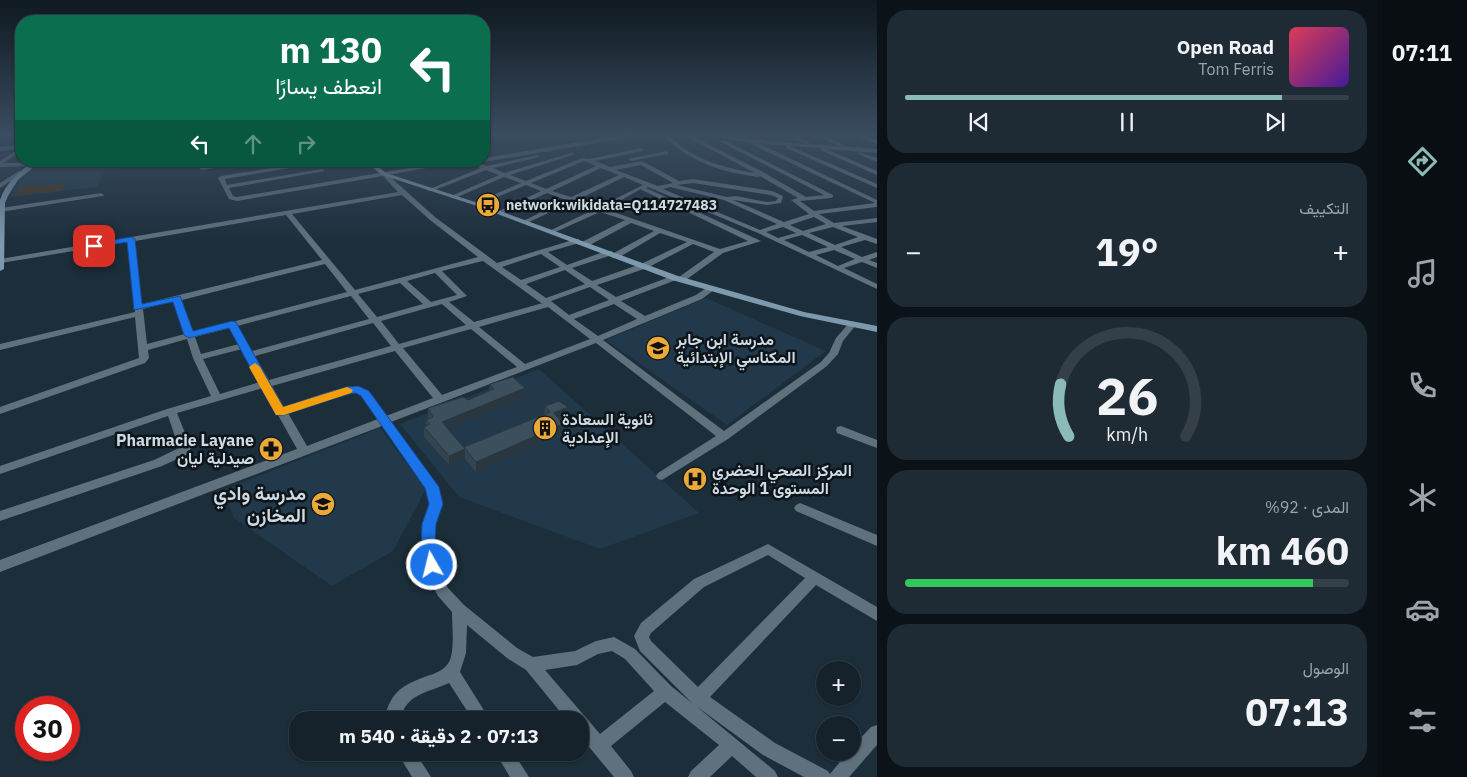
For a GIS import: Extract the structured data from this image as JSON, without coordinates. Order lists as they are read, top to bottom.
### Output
{
  "places": {
    "bus stop": ["network:wikidata=Q114727483"],
    "school or university": ["مدرسة ابن جابر المكناسي الإبتدائية", "مدرسة وادي المخازن"],
    "building": ["ثانوية السعادة الإعدادية"],
    "pharmacy": ["Pharmacie Layane صيدلية ليان"],
    "hospital": ["المركز الصحي الحضري المستوى 1 الوحدة"]
  },
  "page": {
    "tabs": "07:11",
    "turn": ["130 m", "انعطف يسارًا"],
    "song": ["Open Road", "Tom Ferris"],
    "tile": [
      "التكييف",
      ["المدى · 92%", "460 km"],
      ["الوصول", "07:13"]
    ],
    "heat": ["−", "19°", "+"],
    "map_buttons": ["+", "−"],
    "limit": "30",
    "trip": "07:13 · 2 دقيقة · 540 m",
    "gauge": ["26", "km/h"]
  }
}
